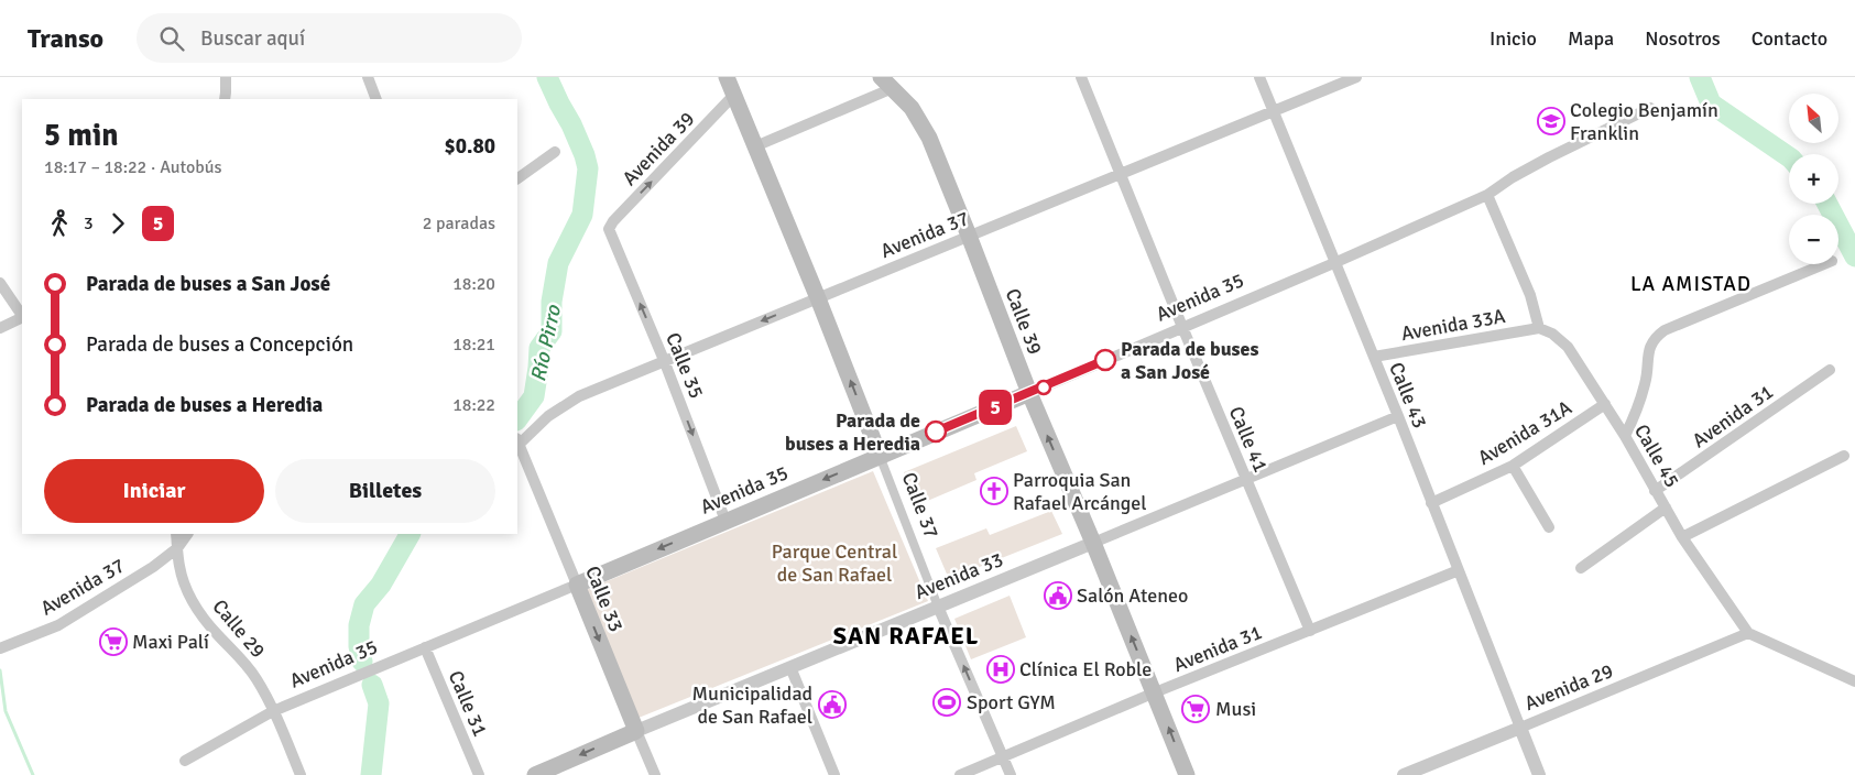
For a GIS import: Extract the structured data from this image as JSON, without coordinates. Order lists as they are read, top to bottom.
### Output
{
  "streets": {
    "main road": [
      "Avenida 35",
      "Calle 39",
      "Calle 37",
      "Avenida 33",
      "Calle 33"
    ],
    "street": [
      "Avenida 39",
      "Avenida 37",
      "Avenida 33A",
      "Calle 35",
      "Calle 43",
      "Avenida 31",
      "Avenida 31A",
      "Calle 41",
      "Calle 45",
      "Calle 29",
      "Avenida 29",
      "Calle 31"
    ]
  },
  "crossings": [
    ["Avenida 39", "Calle 35"],
    ["Avenida 39", "Calle 37"],
    ["Avenida 37", "Calle 39"],
    ["Avenida 37", "Calle 35"],
    ["Avenida 37", "Calle 43"],
    ["Avenida 37", "Calle 41"],
    ["Avenida 37", "Calle 37"],
    ["Avenida 37", "Calle 33"],
    ["Avenida 37", "Calle 29"],
    ["Avenida 35", "Calle 39"],
    ["Avenida 35", "Calle 35"],
    ["Avenida 35", "Calle 43"],
    ["Avenida 35", "Calle 41"],
    ["Avenida 35", "Calle 37"],
    ["Avenida 35", "Calle 33"],
    ["Avenida 35", "Calle 29"],
    ["Avenida 35", "Calle 31"],
    ["Calle 39", "Avenida 31"],
    ["Calle 39", "Avenida 33"],
    ["Avenida 33A", "Calle 43"],
    ["Avenida 33A", "Calle 45"],
    ["Calle 43", "Avenida 31"],
    ["Calle 43", "Avenida 31A"],
    ["Calle 43", "Avenida 33"],
    ["Calle 43", "Avenida 29"],
    ["Avenida 31", "Calle 41"],
    ["Avenida 31", "Calle 45"],
    ["Avenida 31", "Calle 37"],
    ["Avenida 31A", "Calle 45"],
    ["Calle 41", "Avenida 33"],
    ["Calle 45", "Avenida 29"],
    ["Calle 37", "Avenida 33"],
    ["Avenida 33", "Calle 33"]
  ],
  "one_way": [
    "Avenida 39",
    "Calle 39",
    "Calle 37",
    "Calle 33"
  ],
  "districts": ["LA AMISTAD", "SAN RAFAEL"],
  "water": ["Río Pirro"],
  "parks": ["Parque Central de San Rafael"],
  "places": {
    "school or university": ["Colegio Benjamín Franklin"],
    "other": ["Parada de buses a San José", "Parada de buses a Heredia"],
    "church": ["Parroquia San Rafael Arcángel"],
    "public building": ["Salón Ateneo", "Municipalidad de San Rafael"],
    "supermarket": ["Maxi Palí", "Musi"],
    "hospital": ["Clínica El Roble"],
    "sports": ["Sport GYM"]
  },
  "lines": ["bus line 5"],
  "north": "top left",
  "page": {
    "header": "Transo",
    "search": "Buscar aquí",
    "nav": [
      "Inicio",
      "Mapa",
      "Nosotros",
      "Contacto"
    ],
    "on_map": "5",
    "map_buttons": ["+", "−"],
    "heading": ["5 min", "18:17 – 18:22 · Autobús", "$0.80"],
    "legs": ["3", "5", "2 paradas"],
    "list": [
      {
        "name": "Parada de buses a San José",
        "value": "18:20"
      },
      {
        "name": "Parada de buses a Concepción",
        "value": "18:21"
      },
      {
        "name": "Parada de buses a Heredia",
        "value": "18:22"
      }
    ],
    "buttons": ["Iniciar", "Billetes"]
  }
}
